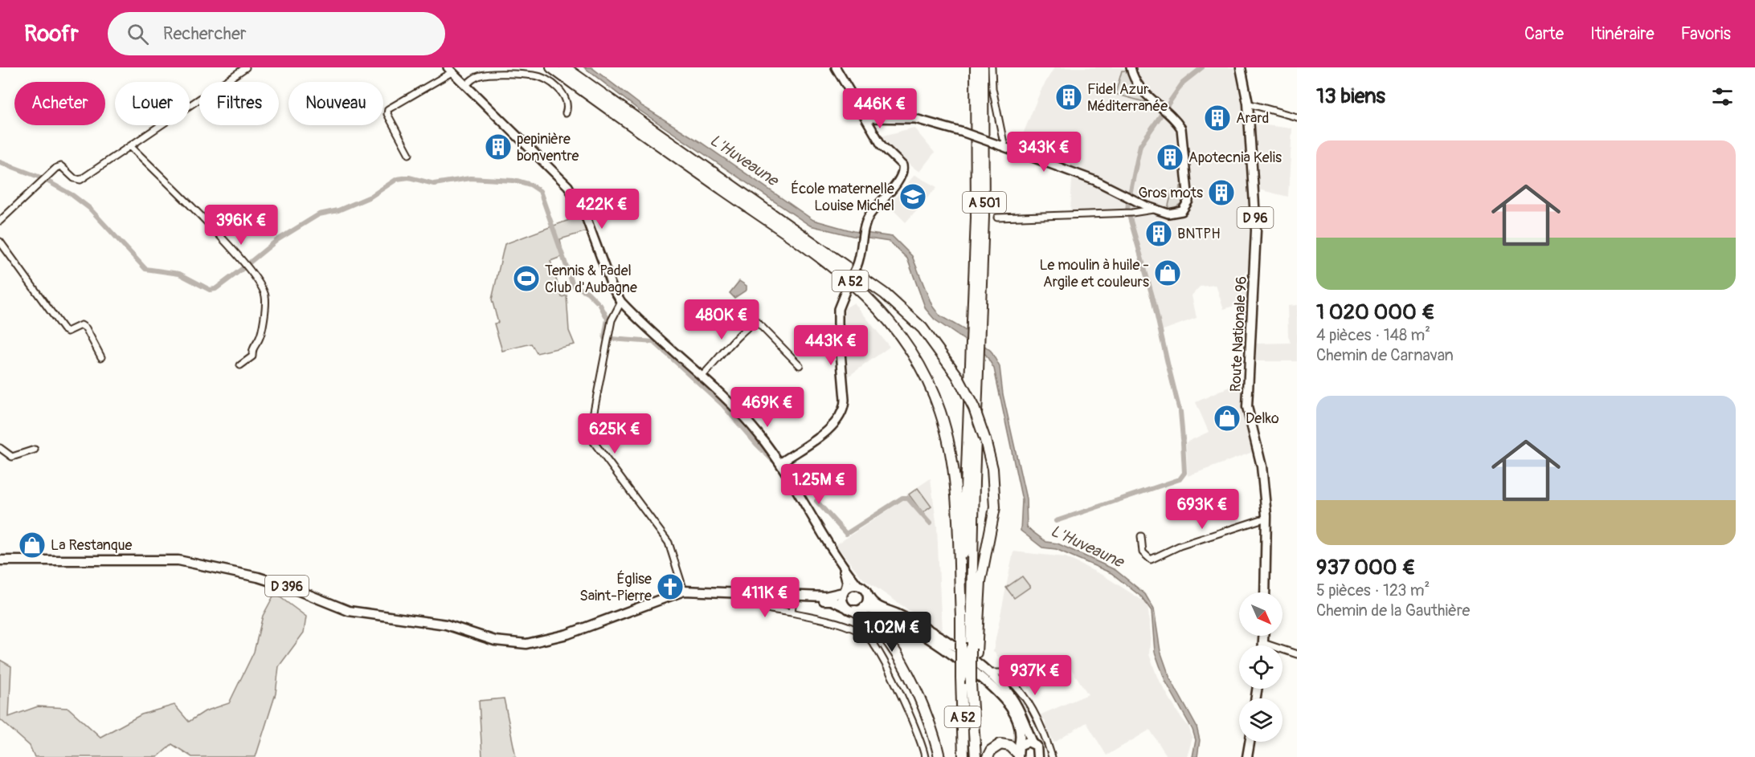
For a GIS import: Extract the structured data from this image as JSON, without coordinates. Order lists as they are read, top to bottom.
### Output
{
  "streets": {
    "highway": ["A 501", "A 52"],
    "main road": ["D 96", "Route Nationale 96", "D 396"]
  },
  "crossings": [
    ["A 501", "A 52"]
  ],
  "water": ["L'Huveaune"],
  "places": {
    "building": [
      "Fidel Azur Méditerranée",
      "Arard",
      "pepinière bonventre",
      "Apotecnia Kelis",
      "Gros mots",
      "BNTPH"
    ],
    "school or university": ["École maternelle Louise Michel"],
    "shop": ["Le moulin à huile - Argile et couleurs", "Delko", "La Restanque"],
    "sports": ["Tennis & Padel Club d'Aubagne"],
    "church": ["Église Saint-Pierre"]
  },
  "north": "bottom right",
  "page": {
    "header": "Roofr",
    "search": "Rechercher",
    "nav": ["Carte", "Itinéraire", "Favoris"],
    "heading": "13 biens",
    "chip": [
      "Acheter",
      "Louer",
      "Filtres",
      "Nouveau"
    ],
    "price": [
      "446K €",
      "343K €",
      "422K €",
      "396K €",
      "480K €",
      "443K €",
      "469K €",
      "625K €",
      "1.25M €",
      "693K €",
      "411K €",
      "1.02M €",
      "937K €"
    ],
    "list": [
      {
        "name": "1 020 000 €",
        "note": "4 pièces · 148 m² · Chemin de Carnavan"
      },
      {
        "name": "937 000 €",
        "note": "5 pièces · 123 m² · Chemin de la Gauthière"
      }
    ]
  }
}
